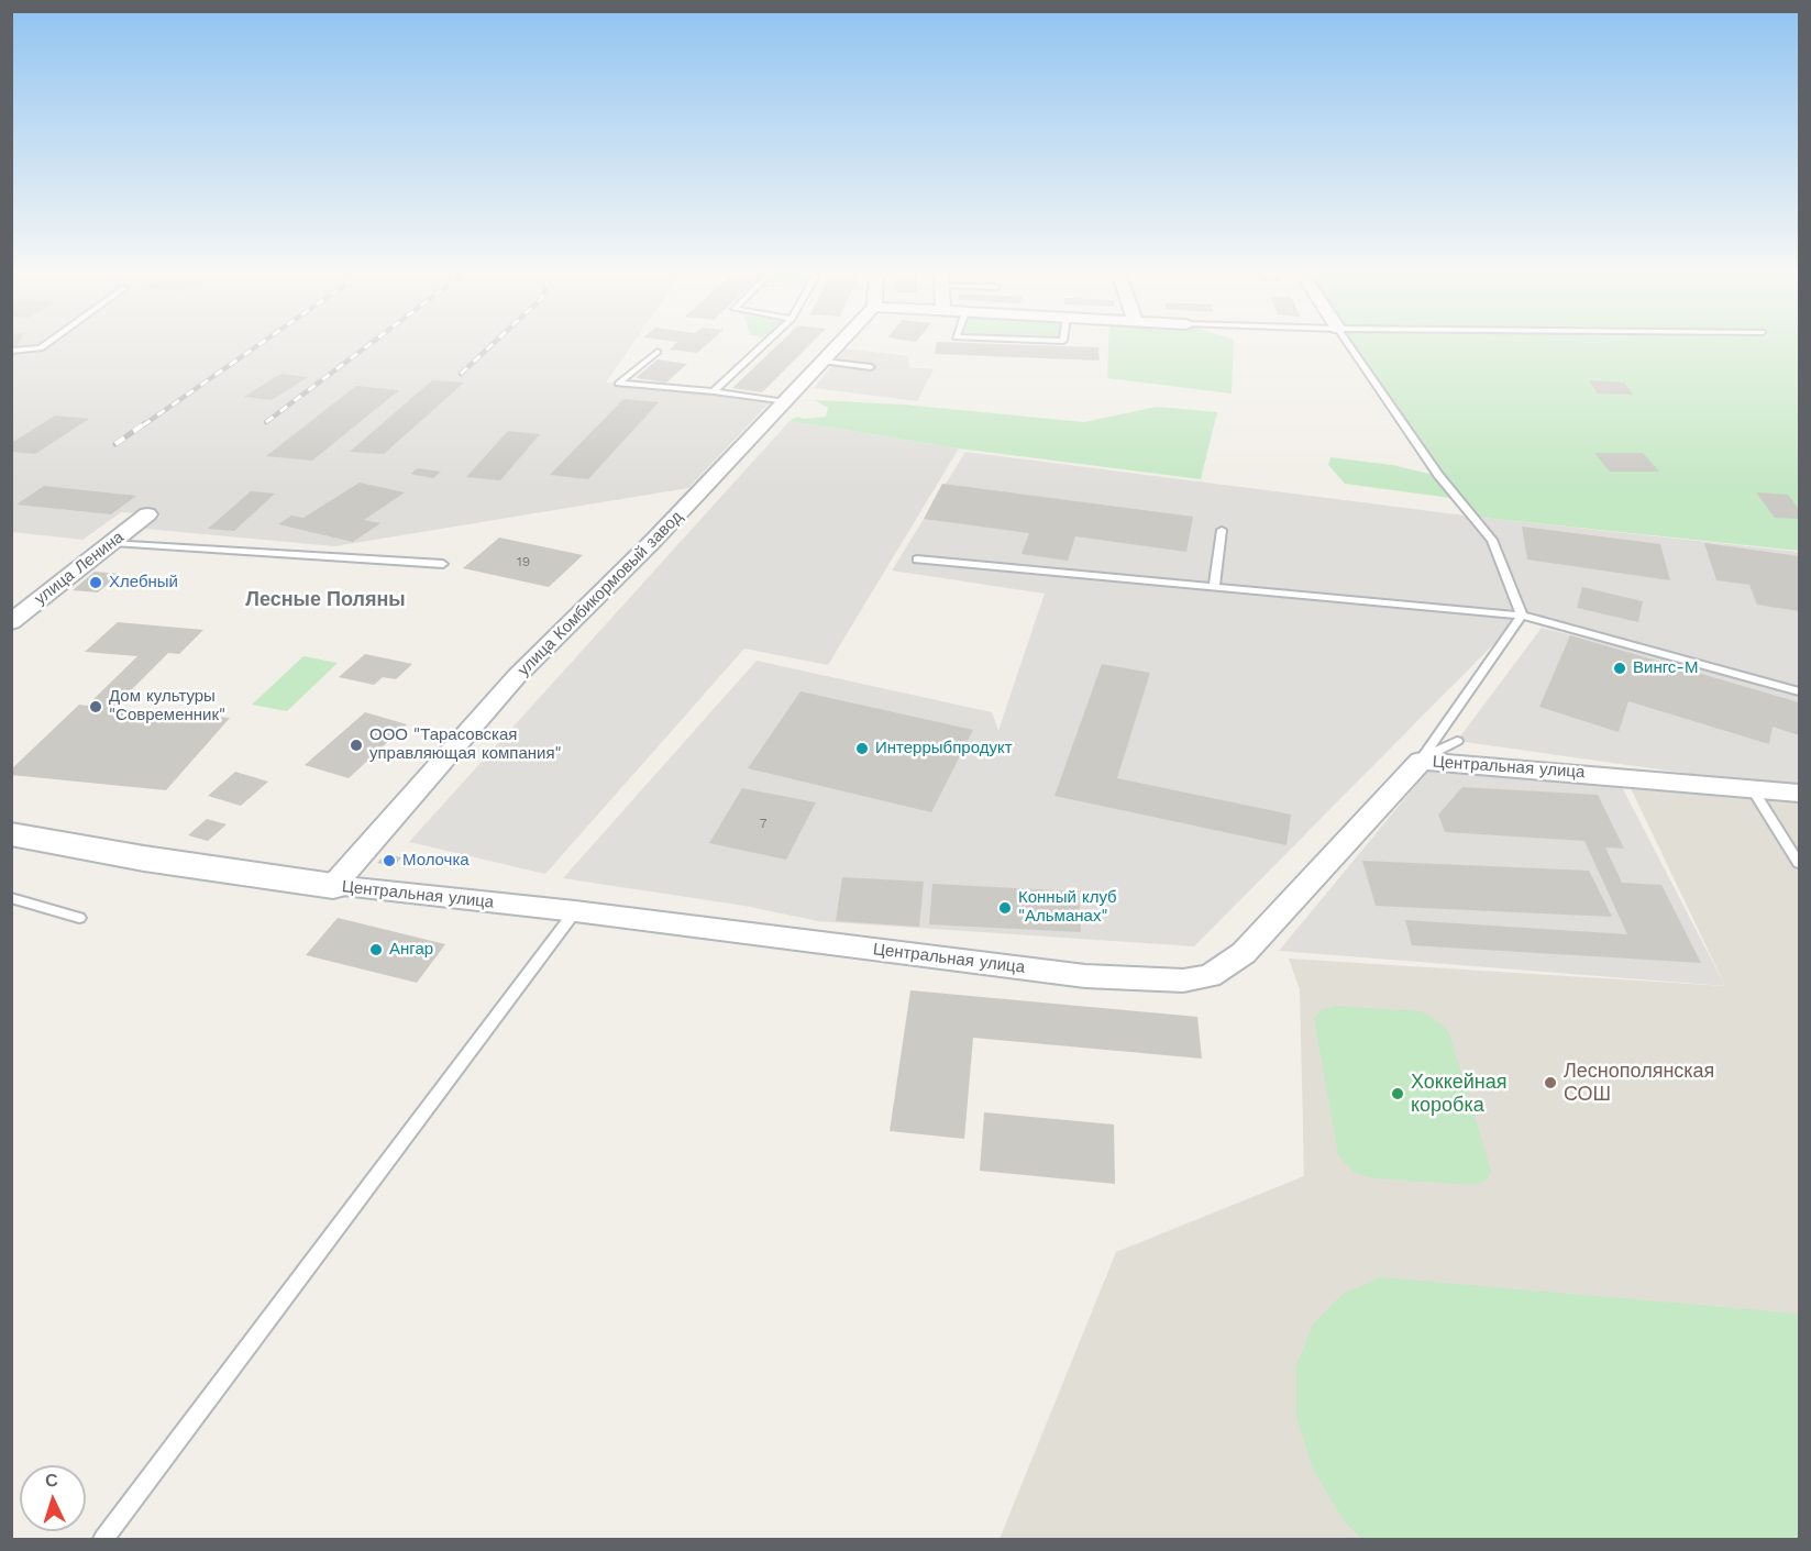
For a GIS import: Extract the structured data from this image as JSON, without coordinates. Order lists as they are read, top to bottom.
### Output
{
  "streets": {
    "street": ["улица Ленина", "улица Комбикормовый завод", "Центральная улица"]
  },
  "crossings": [
    ["улица Комбикормовый завод", "Центральная улица"]
  ],
  "districts": ["Лесные Поляны"],
  "places": [
    "Хлебный",
    "Вингс-М",
    "Дом культуры \"Современник\"",
    "ООО \"Тарасовская управляющая компания\"",
    "Интеррыбпродукт",
    "Молочка",
    "Конный клуб \"Альманах\"",
    "Ангар",
    "Леснополянская СОШ",
    "Хоккейная коробка"
  ],
  "house_numbers": ["19", "7"],
  "north": "top"
}
